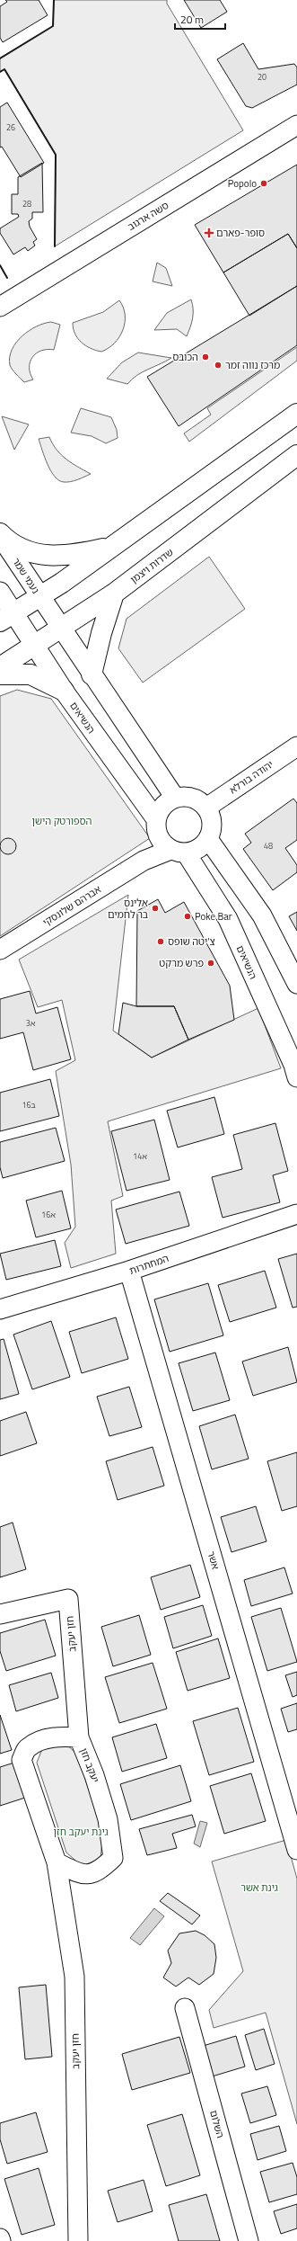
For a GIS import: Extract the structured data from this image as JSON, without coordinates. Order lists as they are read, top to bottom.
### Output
{
  "streets": {
    "main road": ["שדרות ויצמן"],
    "street": [
      "סשה ארגוב",
      "נעמי שמר",
      "הנשיאים",
      "יהודה בורלא",
      "אברהם שלונסקי",
      "המחתרות",
      "אשר",
      "חזן יעקב",
      "יעקב חזן",
      "השלום"
    ]
  },
  "crossings": [
    ["שדרות ויצמן", "הנשיאים"],
    ["הנשיאים", "יהודה בורלא"],
    ["הנשיאים", "אברהם שלונסקי"],
    ["יהודה בורלא", "אברהם שלונסקי"],
    ["המחתרות", "אשר"],
    ["חזן יעקב", "יעקב חזן"]
  ],
  "parks": ["הספורטק הישן", "גינת יעקב חזן", "גינת אשר"],
  "places": {
    "other": [
      "Popolo",
      "הכובס",
      "מרכז נווה זמר",
      "אלינס בר לחמים",
      "Poke Bar",
      "צ'יטה שופס",
      "פרש מרקט"
    ],
    "health": ["סופר-פארם"]
  },
  "house_numbers": [
    "20",
    "26",
    "28",
    "48",
    "3א",
    "16ב",
    "14א",
    "16א"
  ],
  "scale_bar": "20 m"
}
